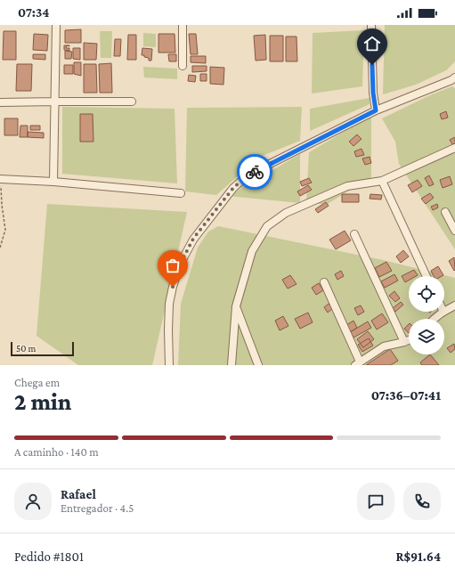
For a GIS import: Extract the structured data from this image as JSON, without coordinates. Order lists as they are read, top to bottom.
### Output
{
  "scale_bar": "50 m",
  "page": {
    "status": "07:34",
    "scale": "50 m",
    "heading": ["2 min", "Chega em", "07:36–07:41"],
    "panel": [
      "Rafael",
      "Entregador · 4.5",
      "Pedido #1801",
      "R$91.64"
    ],
    "bar": "A caminho · 140 m"
  }
}
